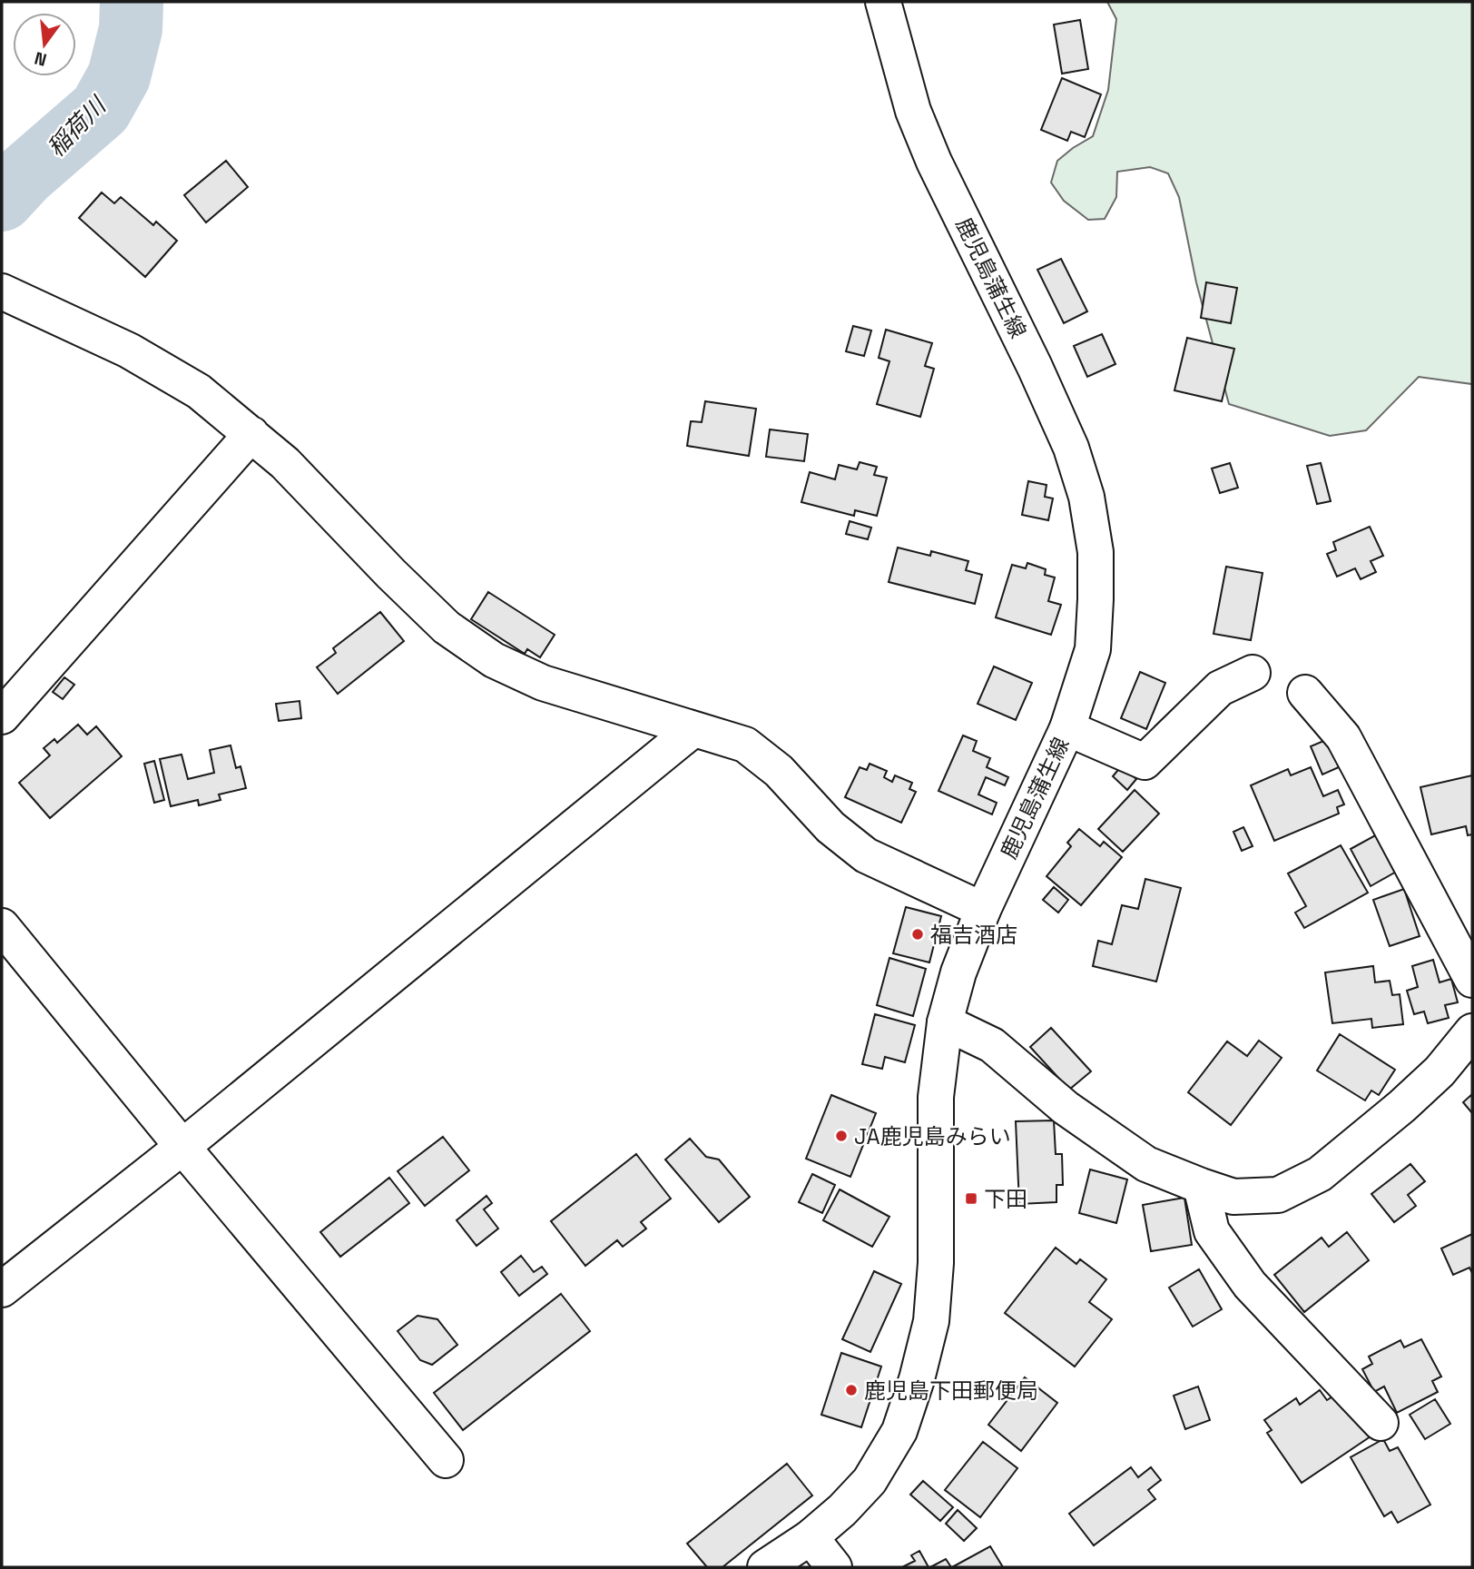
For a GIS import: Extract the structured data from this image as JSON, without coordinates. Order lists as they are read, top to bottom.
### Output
{
  "streets": {
    "street": ["鹿児島蒲生線"]
  },
  "water": ["稲荷川"],
  "places": {
    "other": ["福吉酒店", "JA鹿児島みらい", "鹿児島下田郵便局"],
    "transit": ["下田"]
  },
  "north": "bottom"
}
